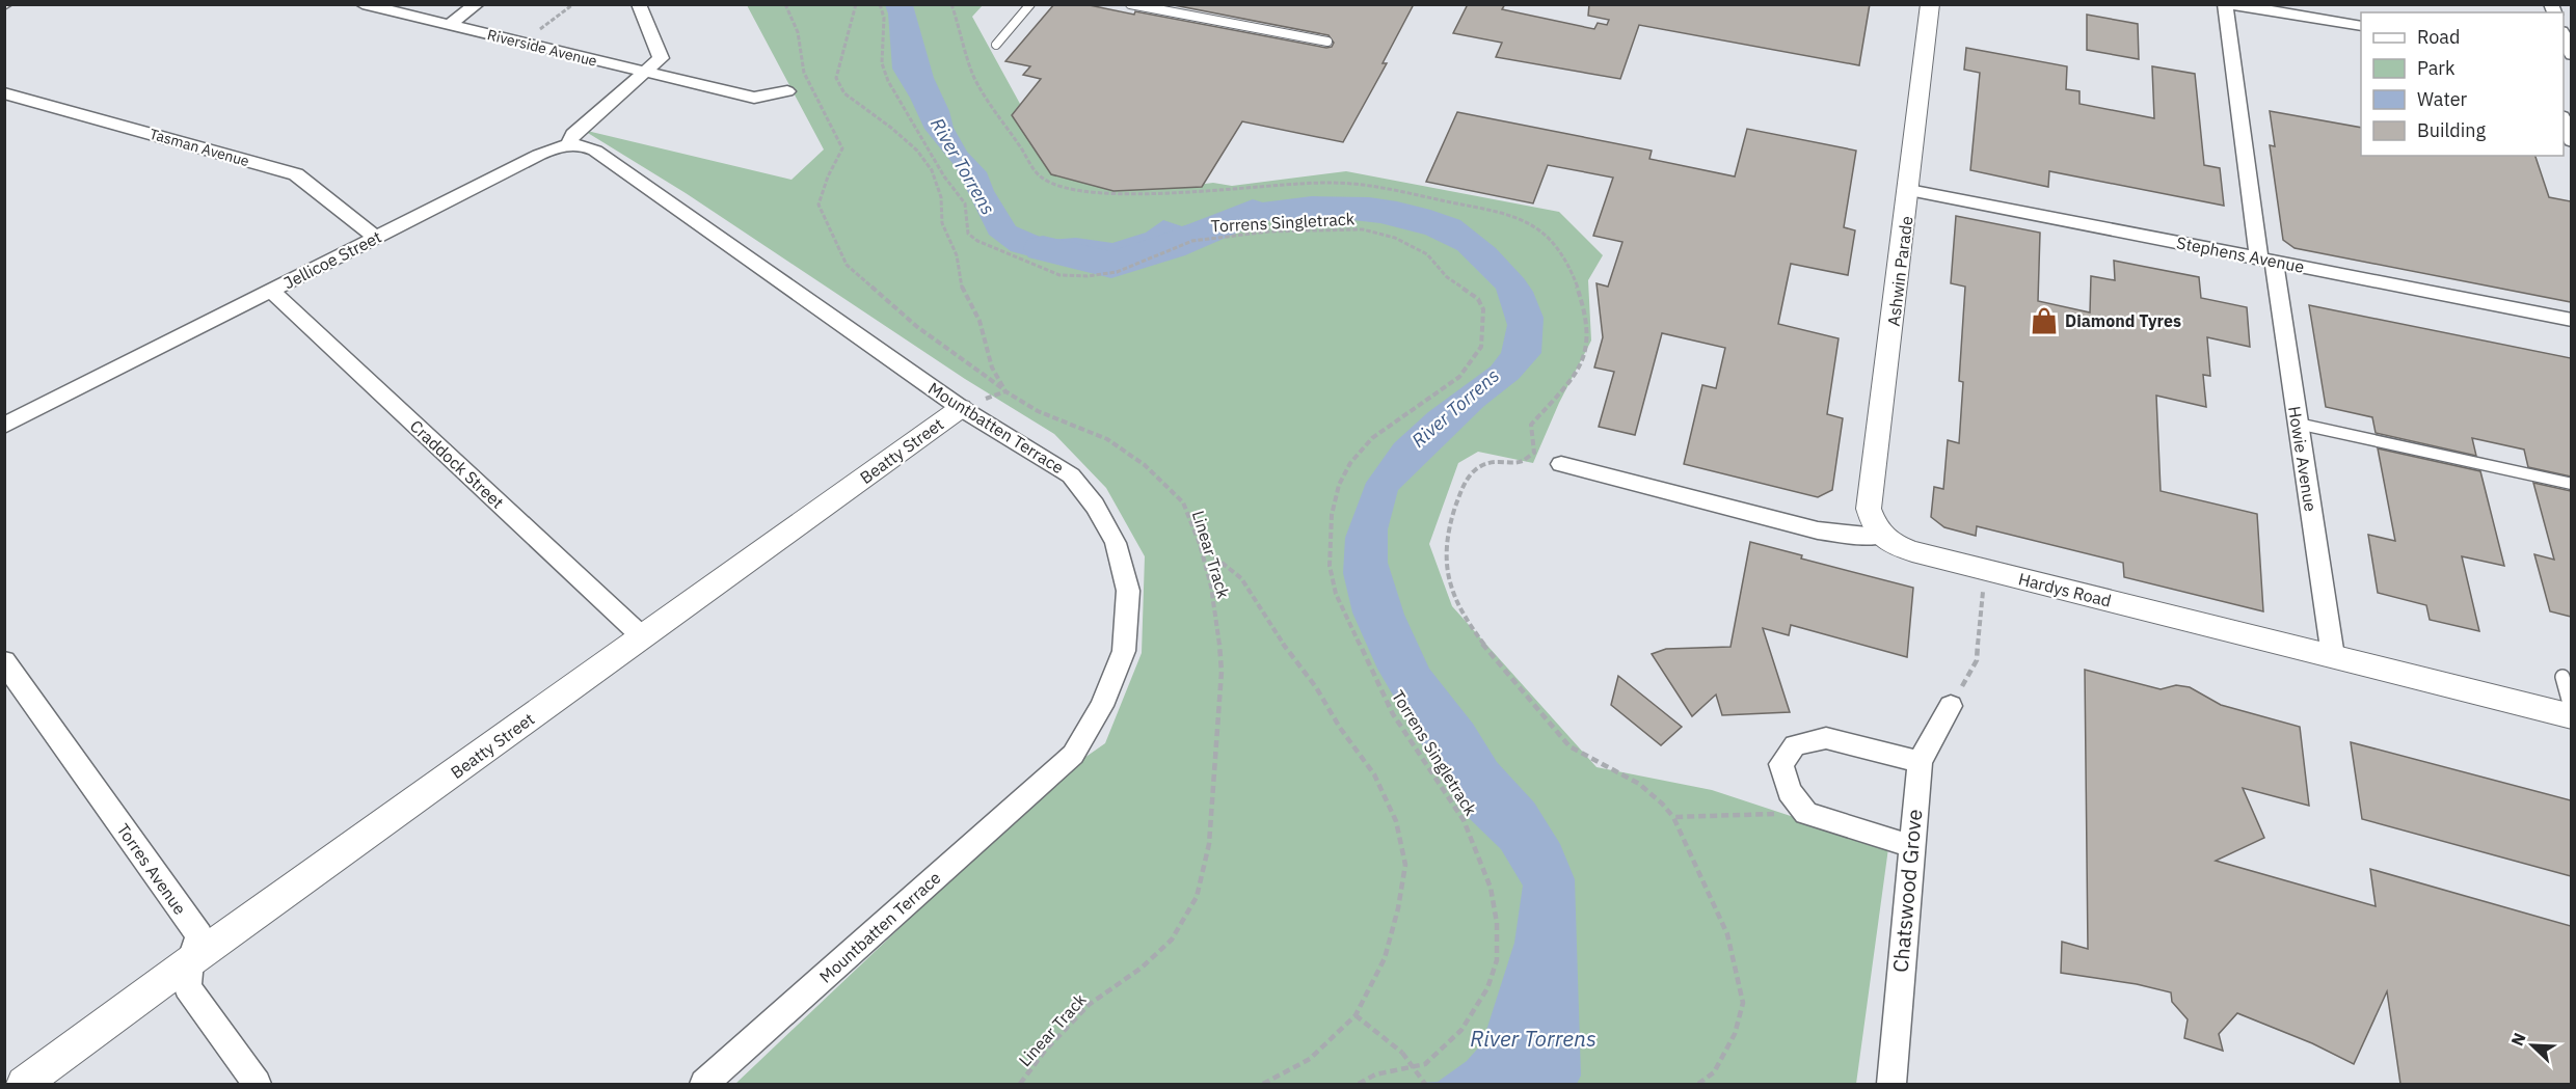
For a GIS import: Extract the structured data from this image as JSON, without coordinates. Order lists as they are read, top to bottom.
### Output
{
  "streets": {
    "street": [
      "Riverside Avenue",
      "Tasman Avenue",
      "Stephens Avenue",
      "Jellicoe Street",
      "Ashwin Parade",
      "Mountbatten Terrace",
      "Beatty Street",
      "Howie Avenue",
      "Craddock Street",
      "Hardys Road",
      "Torres Avenue",
      "Chatswood Grove"
    ],
    "path": ["Torrens Singletrack", "Linear Track"]
  },
  "crossings": [
    ["Tasman Avenue", "Jellicoe Street"],
    ["Stephens Avenue", "Ashwin Parade"],
    ["Stephens Avenue", "Howie Avenue"],
    ["Jellicoe Street", "Mountbatten Terrace"],
    ["Jellicoe Street", "Craddock Street"],
    ["Ashwin Parade", "Hardys Road"],
    ["Mountbatten Terrace", "Beatty Street"],
    ["Beatty Street", "Craddock Street"],
    ["Beatty Street", "Torres Avenue"],
    ["Howie Avenue", "Hardys Road"]
  ],
  "water": ["River Torrens"],
  "places": {
    "shop": ["Diamond Tyres"]
  },
  "legend": [
    "Road",
    "Park",
    "Water",
    "Building"
  ],
  "north": "top left"
}
